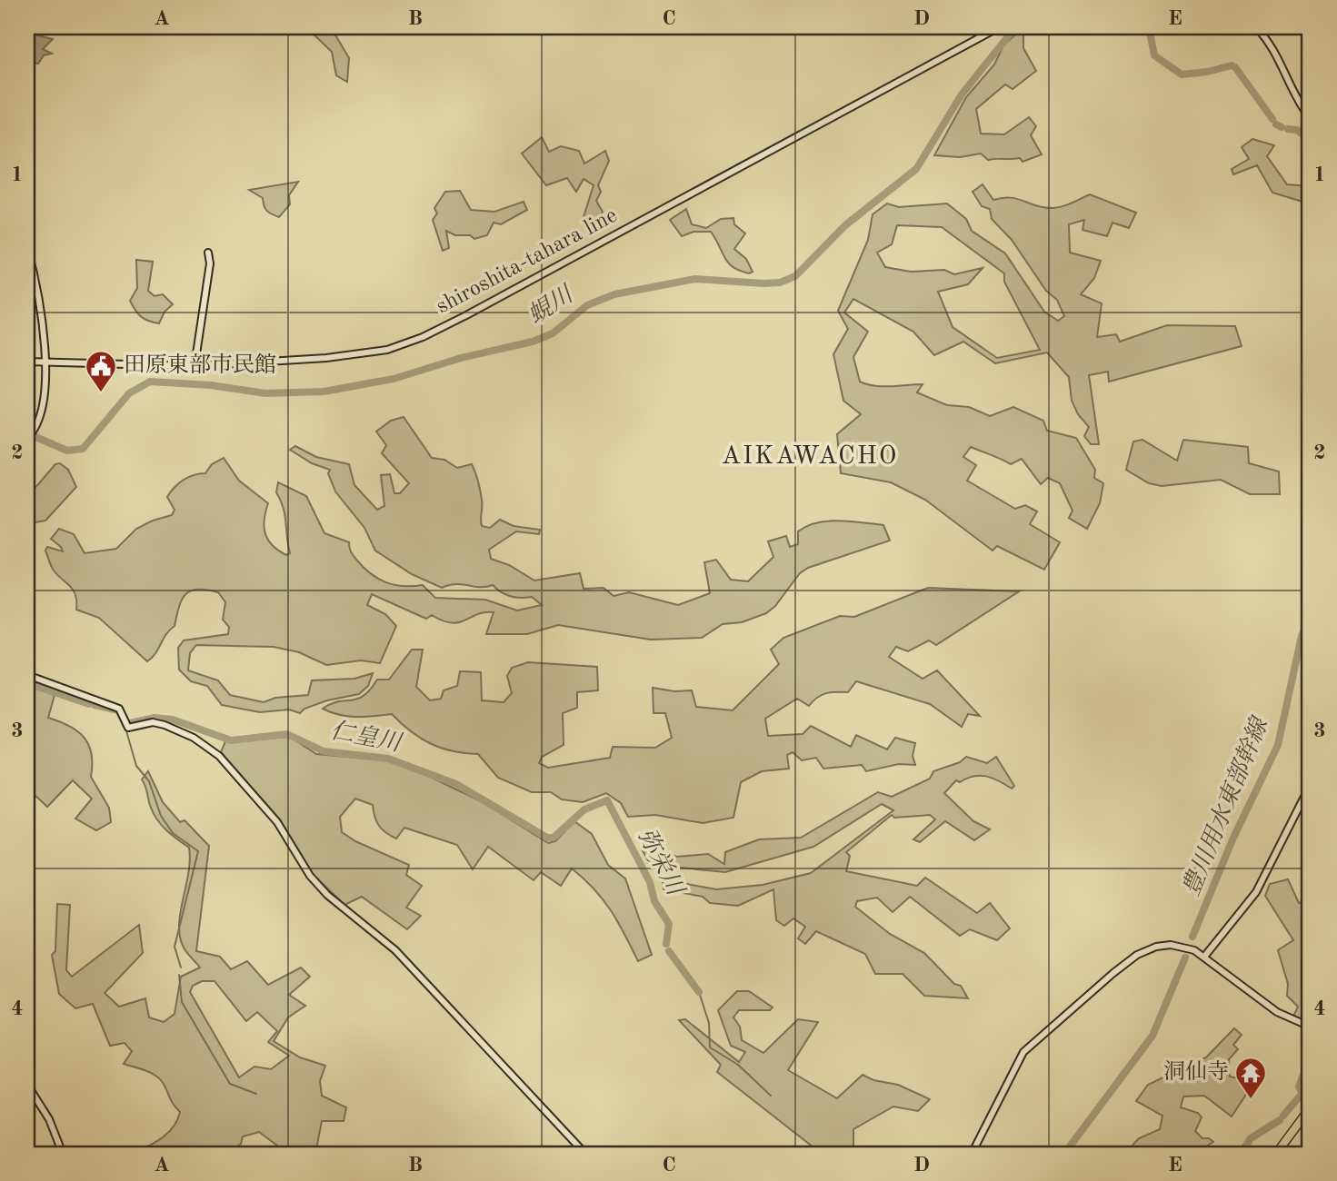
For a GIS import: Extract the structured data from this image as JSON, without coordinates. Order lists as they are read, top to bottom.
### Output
{
  "streets": {
    "main road": ["shiroshita-tahara line"]
  },
  "districts": ["AIKAWACHO"],
  "water": [
    "蜆川",
    "仁皇川",
    "豊川用水東部幹線",
    "弥栄川"
  ],
  "places": {
    "public building": ["田原東部市民館"],
    "temple": ["洞仙寺"]
  },
  "grid": {
    "columns": [
      "A",
      "B",
      "C",
      "D",
      "E"
    ],
    "rows": [
      "1",
      "2",
      "3",
      "4"
    ]
  }
}
